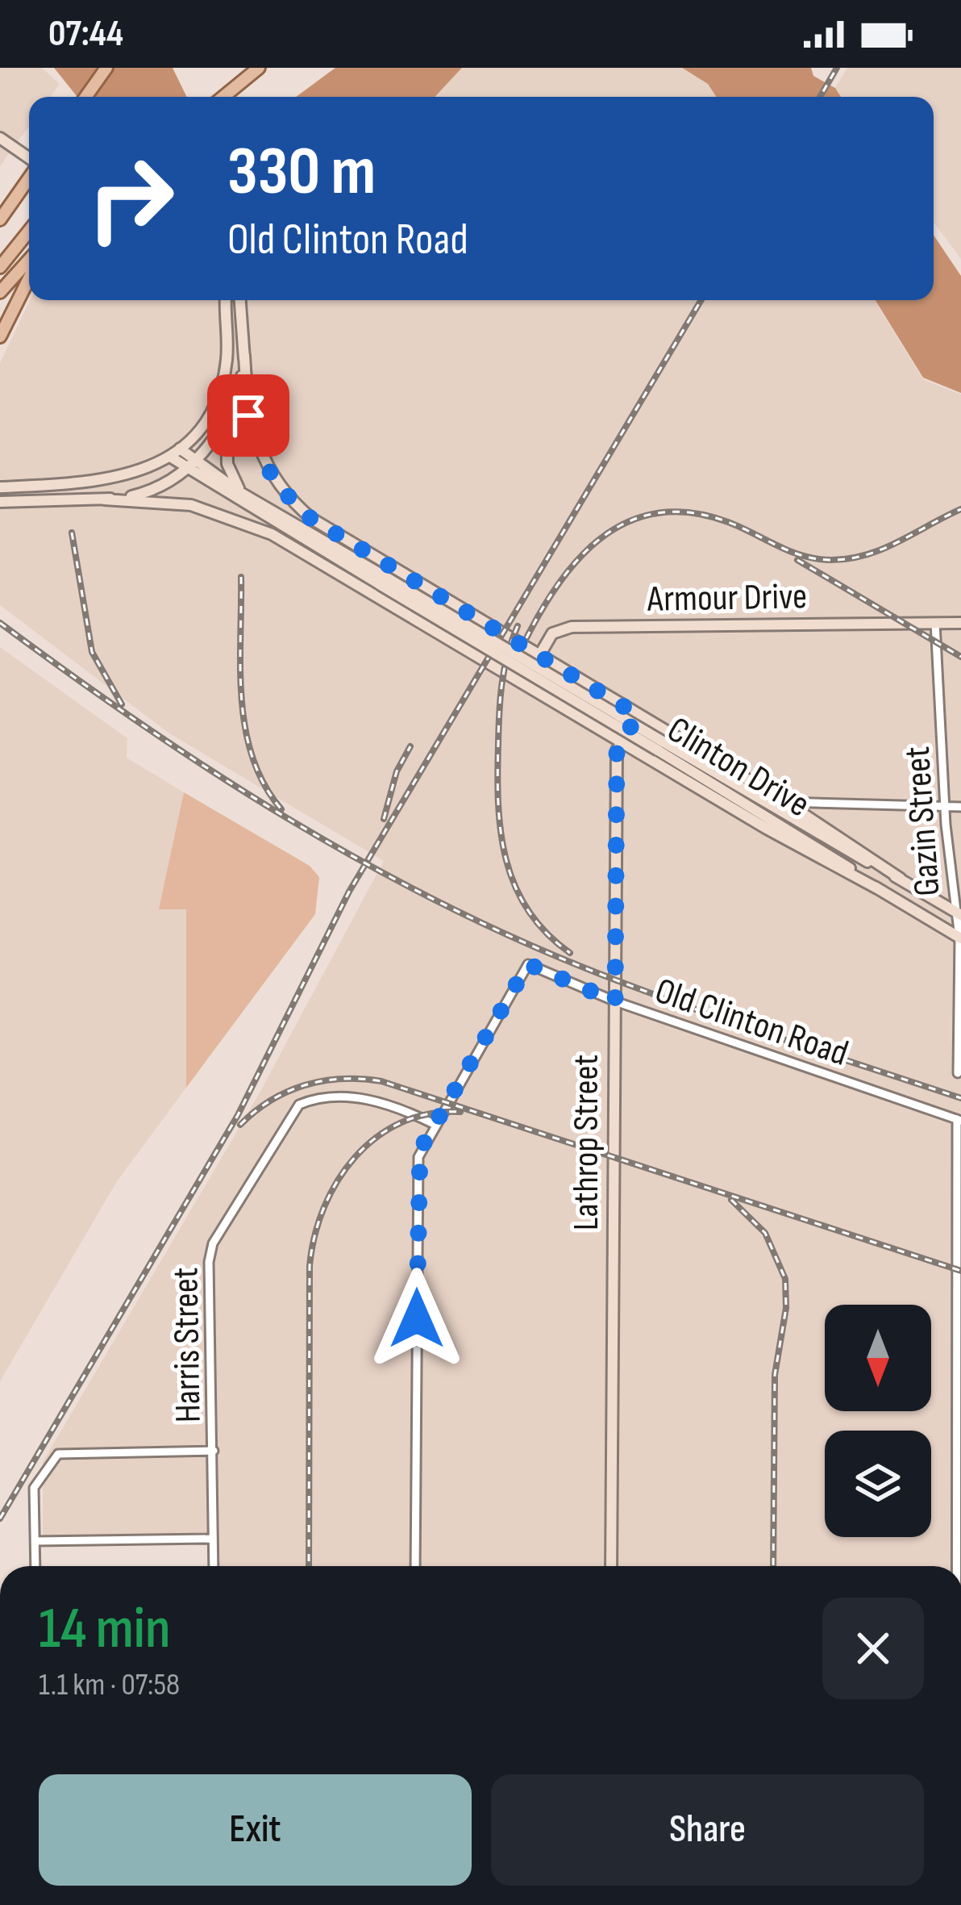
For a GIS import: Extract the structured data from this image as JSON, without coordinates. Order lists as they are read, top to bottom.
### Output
{
  "streets": {
    "street": [
      "Armour Drive",
      "Clinton Drive",
      "Gazin Street",
      "Old Clinton Road",
      "Lathrop Street",
      "Harris Street"
    ]
  },
  "crossings": [
    ["Armour Drive", "Gazin Street"],
    ["Clinton Drive", "Gazin Street"],
    ["Old Clinton Road", "Lathrop Street"],
    ["Old Clinton Road", "Harris Street"]
  ],
  "north": "bottom",
  "page": {
    "status": "07:44",
    "turn": ["330 m", "Old Clinton Road"],
    "heading": ["14 min", "1.1 km · 07:58"],
    "buttons": ["Exit", "Share"]
  }
}
